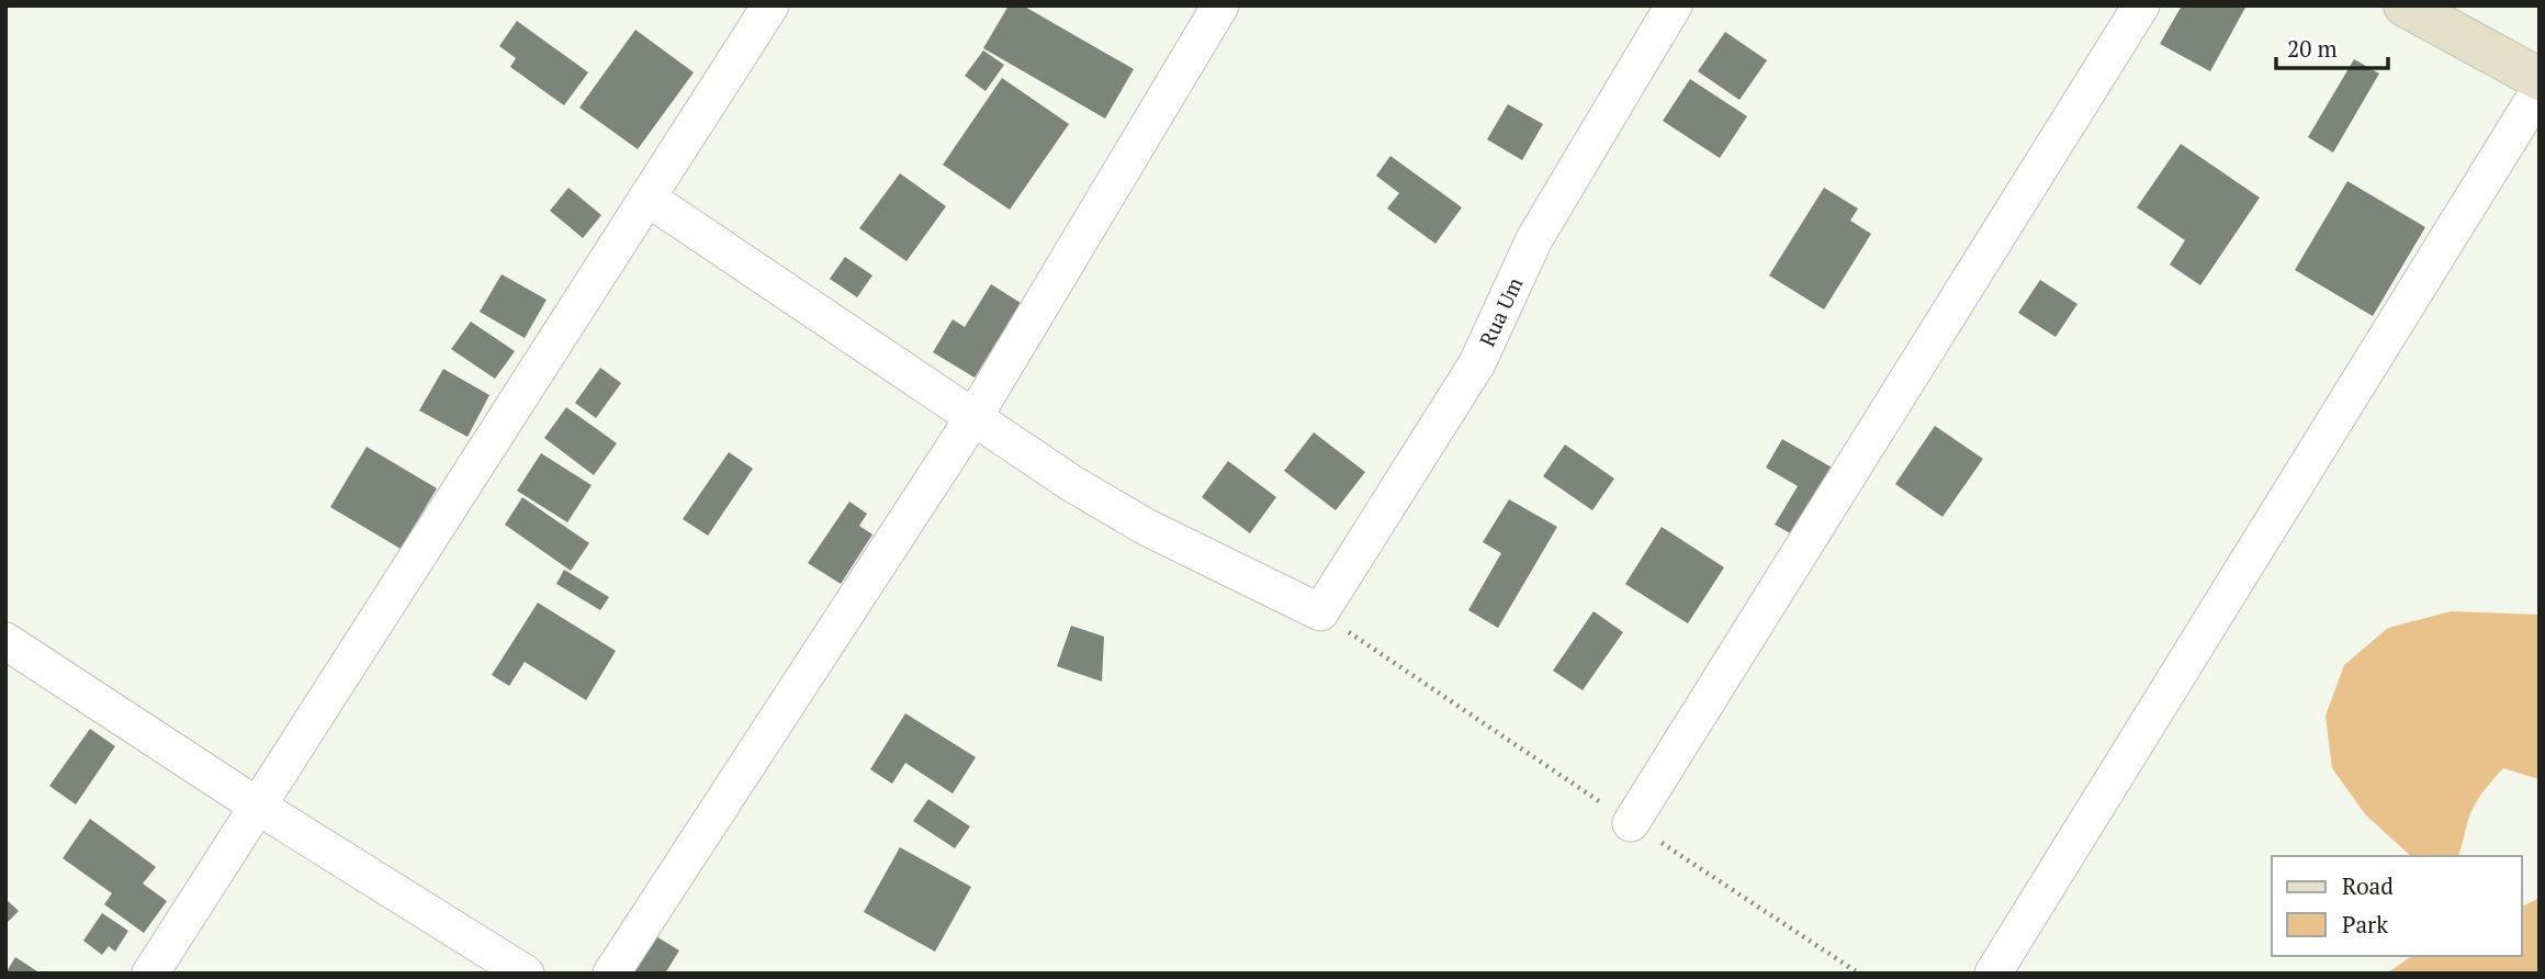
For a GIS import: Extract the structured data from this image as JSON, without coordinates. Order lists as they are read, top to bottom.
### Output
{
  "streets": {
    "street": ["Rua Um"]
  },
  "legend": ["Road", "Park"],
  "scale_bar": "20 m"
}
